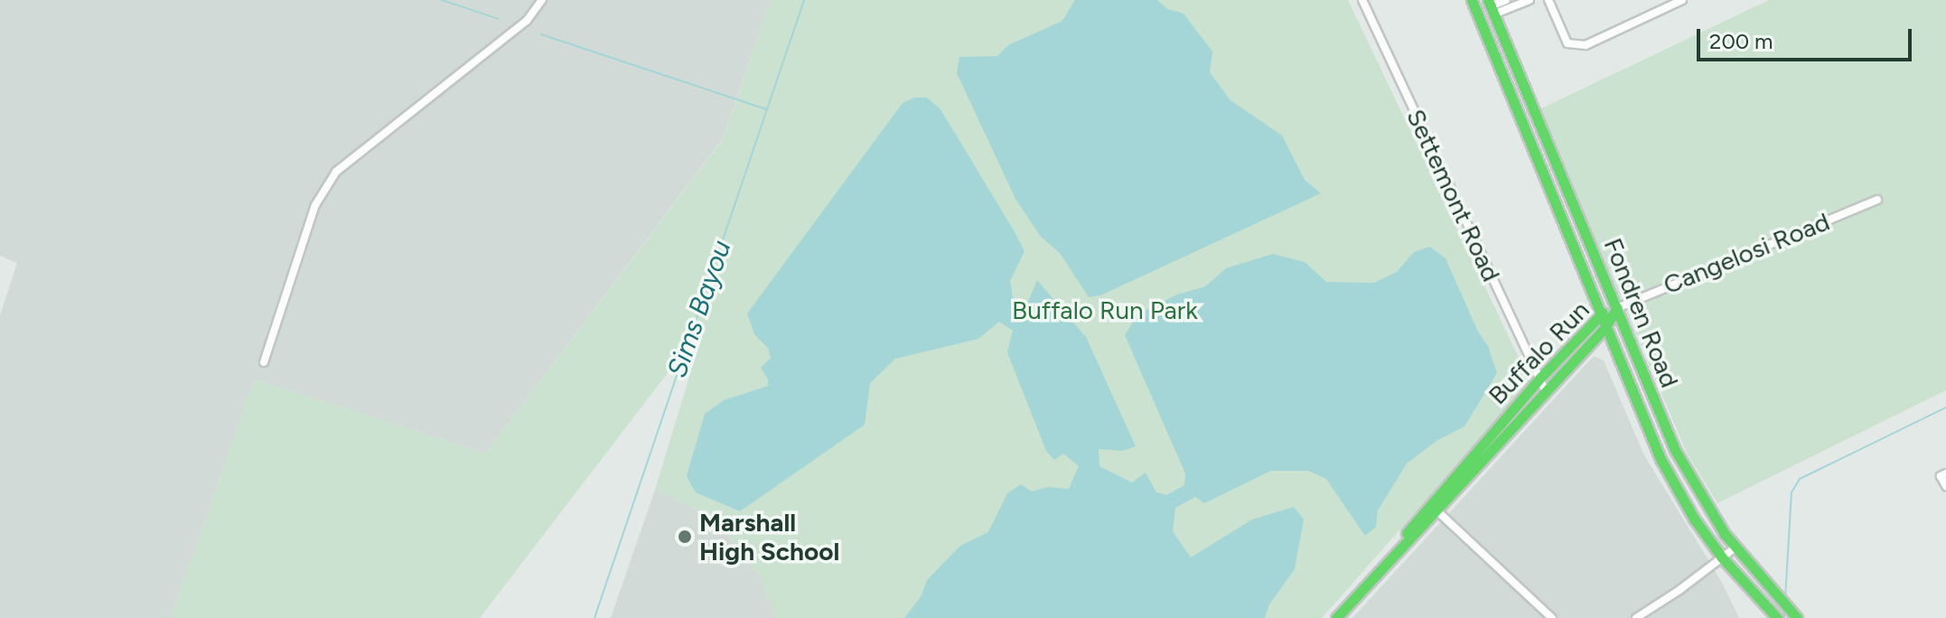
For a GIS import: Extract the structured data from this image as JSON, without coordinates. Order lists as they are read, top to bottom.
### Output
{
  "streets": {
    "main road": ["Fondren Road", "Buffalo Run"],
    "street": ["Settemont Road", "Cangelosi Road"]
  },
  "crossings": [
    ["Settemont Road", "Buffalo Run"],
    ["Cangelosi Road", "Fondren Road"],
    ["Cangelosi Road", "Buffalo Run"],
    ["Fondren Road", "Buffalo Run"]
  ],
  "water": ["Sims Bayou"],
  "parks": ["Buffalo Run Park"],
  "places": ["Marshall High School"],
  "scale_bar": "200 m"
}
